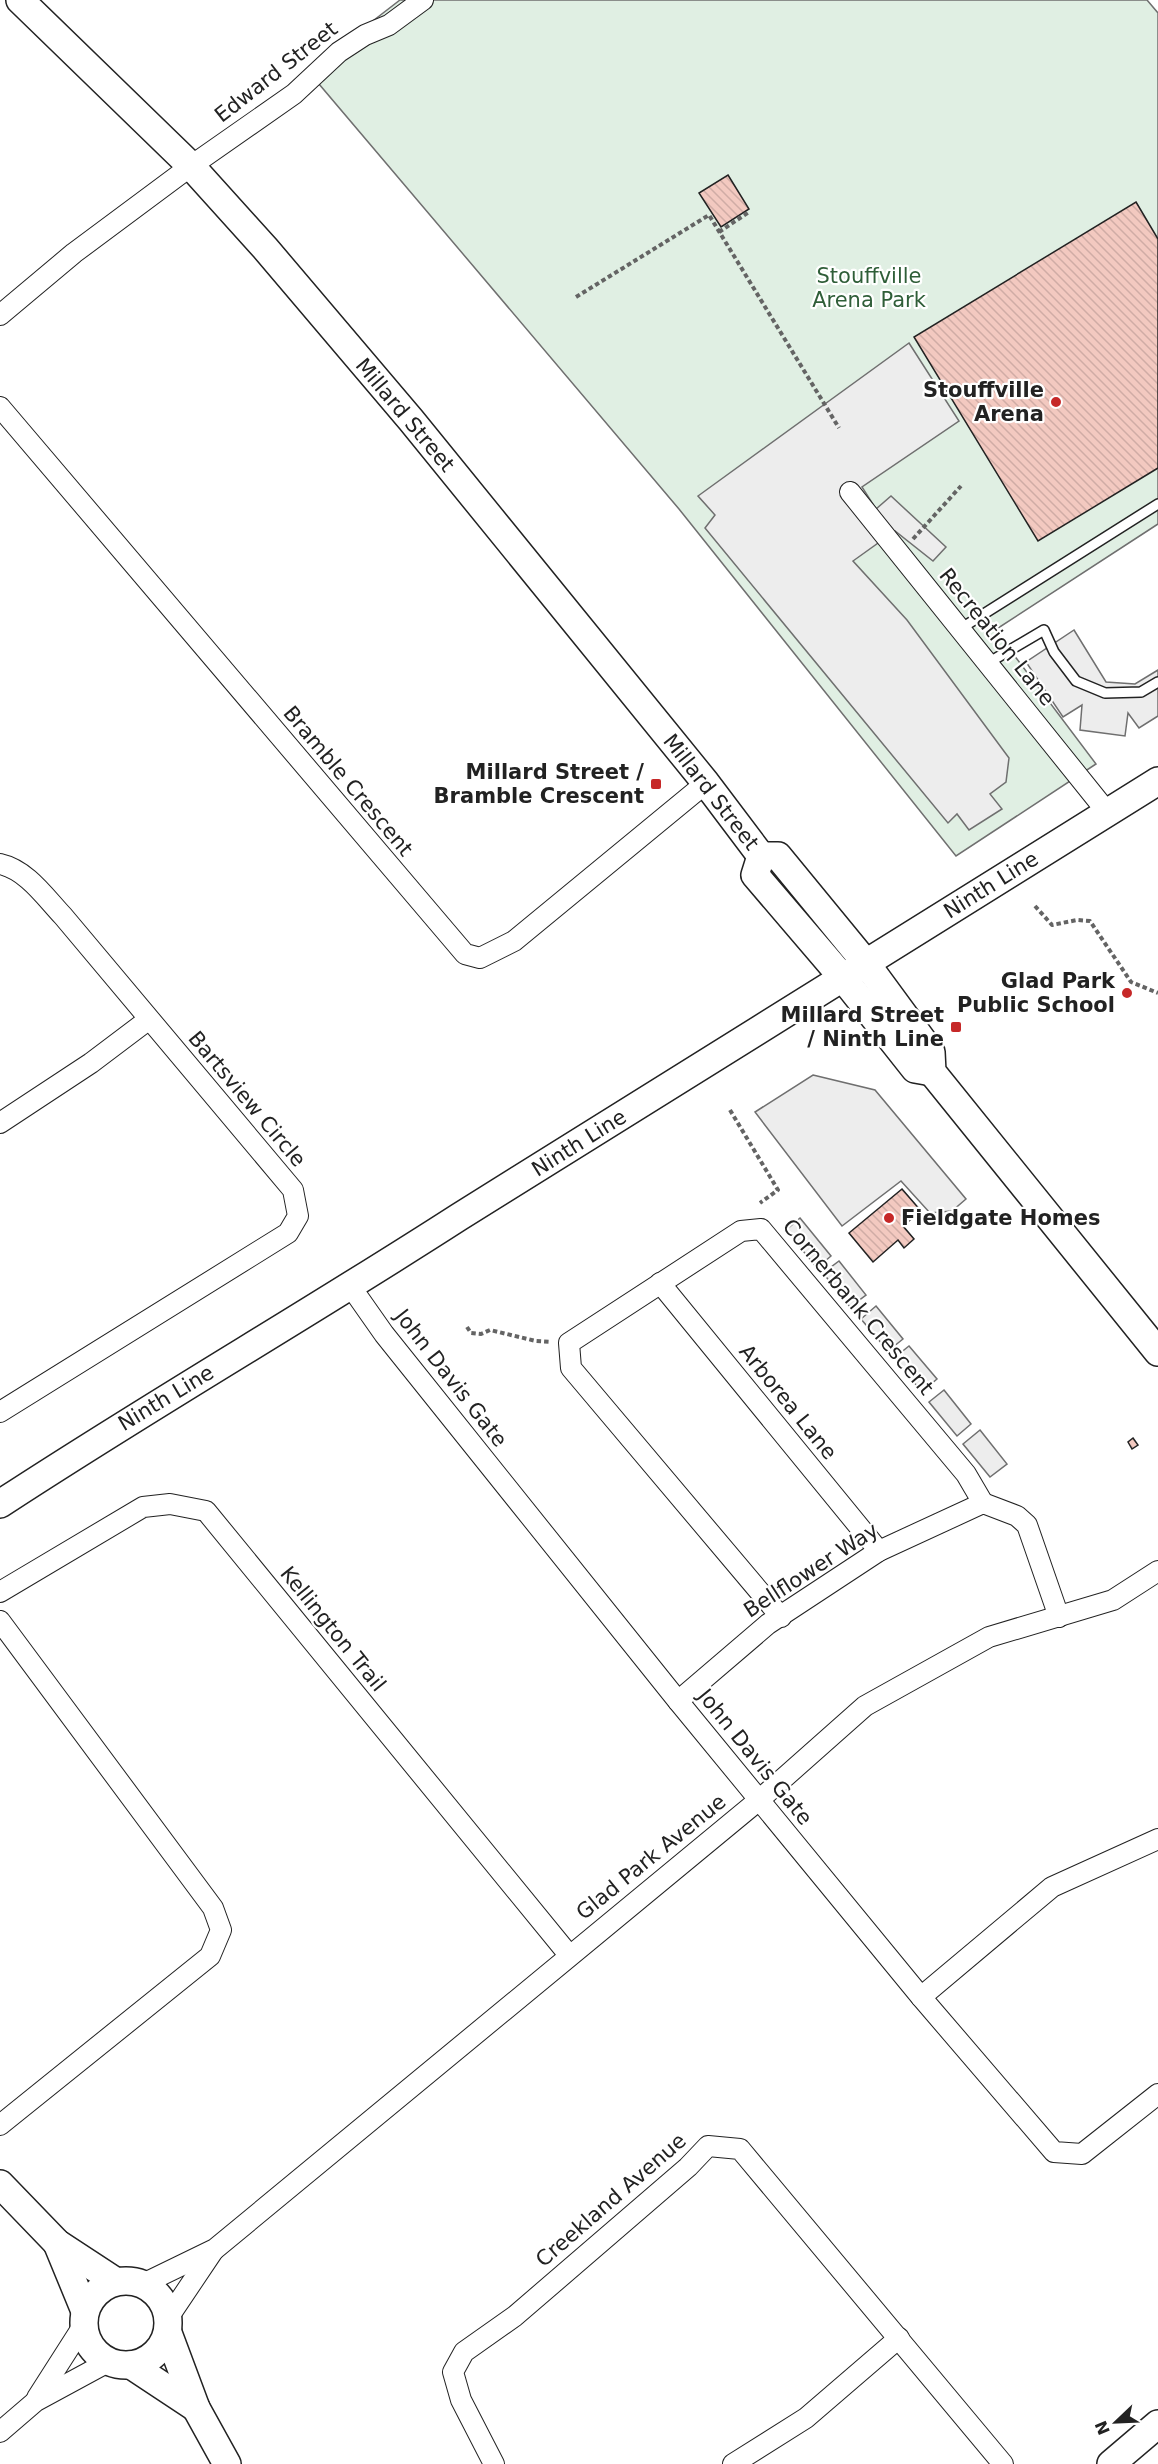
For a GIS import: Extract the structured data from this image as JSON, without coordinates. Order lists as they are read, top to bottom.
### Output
{
  "streets": {
    "street": [
      "Edward Street",
      "Millard Street",
      "Recreation Lane",
      "Bramble Crescent",
      "Ninth Line",
      "Bartsview Circle",
      "Cornerbank Crescent",
      "John Davis Gate",
      "Arborea Lane",
      "Bellflower Way",
      "Kellington Trail",
      "Glad Park Avenue",
      "Creekland Avenue"
    ]
  },
  "crossings": [
    ["Edward Street", "Millard Street"],
    ["Millard Street", "Bramble Crescent"],
    ["Millard Street", "Ninth Line"],
    ["Recreation Lane", "Ninth Line"],
    ["Ninth Line", "John Davis Gate"],
    ["Cornerbank Crescent", "Arborea Lane"],
    ["Cornerbank Crescent", "Bellflower Way"],
    ["John Davis Gate", "Bellflower Way"],
    ["John Davis Gate", "Glad Park Avenue"],
    ["Arborea Lane", "Bellflower Way"],
    ["Kellington Trail", "Glad Park Avenue"]
  ],
  "parks": ["Stouffville Arena Park"],
  "places": {
    "other": ["Stouffville Arena", "Glad Park Public School", "Fieldgate Homes"],
    "transit": ["Millard Street / Bramble Crescent", "Millard Street / Ninth Line"]
  },
  "north": "bottom left"
}
